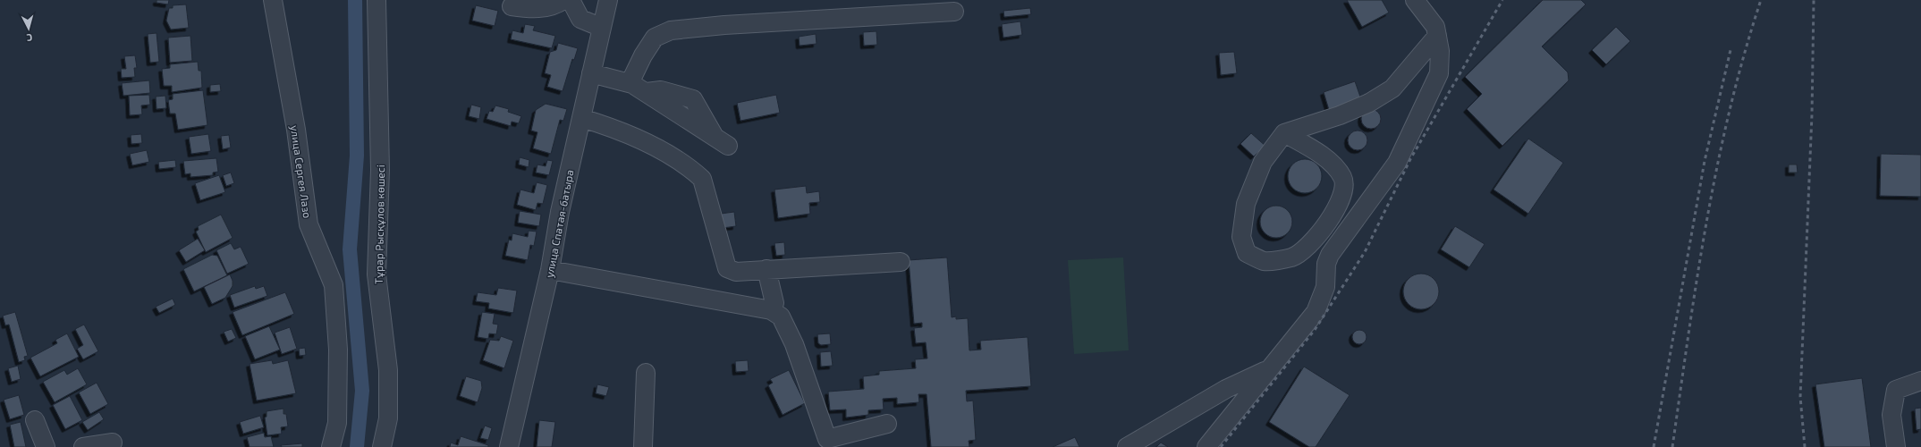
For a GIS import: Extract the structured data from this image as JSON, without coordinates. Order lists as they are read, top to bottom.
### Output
{
  "streets": {
    "street": ["улица Сергея Лазо", "улица Спатая-батыра", "Тұрар Рысқұлов көшесі"]
  },
  "north": "bottom"
}
